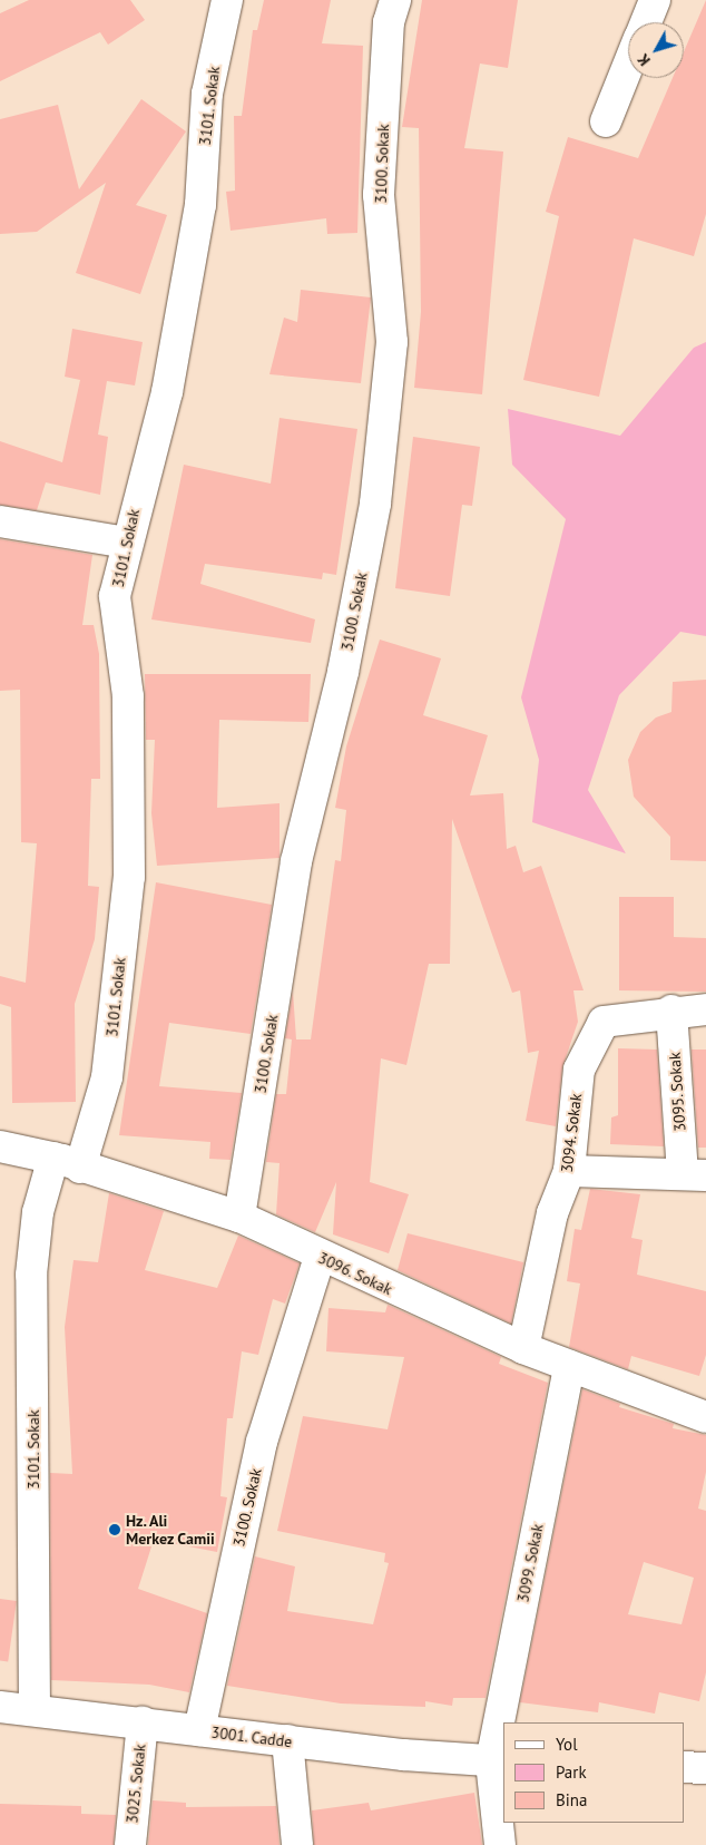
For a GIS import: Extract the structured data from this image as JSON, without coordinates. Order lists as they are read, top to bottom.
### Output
{
  "streets": {
    "street": [
      "3101. Sokak",
      "3100. Sokak",
      "3095. Sokak",
      "3094. Sokak",
      "3096. Sokak",
      "3099. Sokak",
      "3001. Cadde",
      "3025. Sokak"
    ]
  },
  "crossings": [
    ["3101. Sokak", "3096. Sokak"],
    ["3101. Sokak", "3001. Cadde"],
    ["3100. Sokak", "3096. Sokak"],
    ["3100. Sokak", "3001. Cadde"],
    ["3095. Sokak", "3094. Sokak"],
    ["3094. Sokak", "3096. Sokak"],
    ["3096. Sokak", "3099. Sokak"],
    ["3099. Sokak", "3001. Cadde"],
    ["3001. Cadde", "3025. Sokak"]
  ],
  "places": ["Hz. Ali Merkez Camii"],
  "legend": ["Yol", "Park", "Bina"],
  "north": "bottom left"
}
